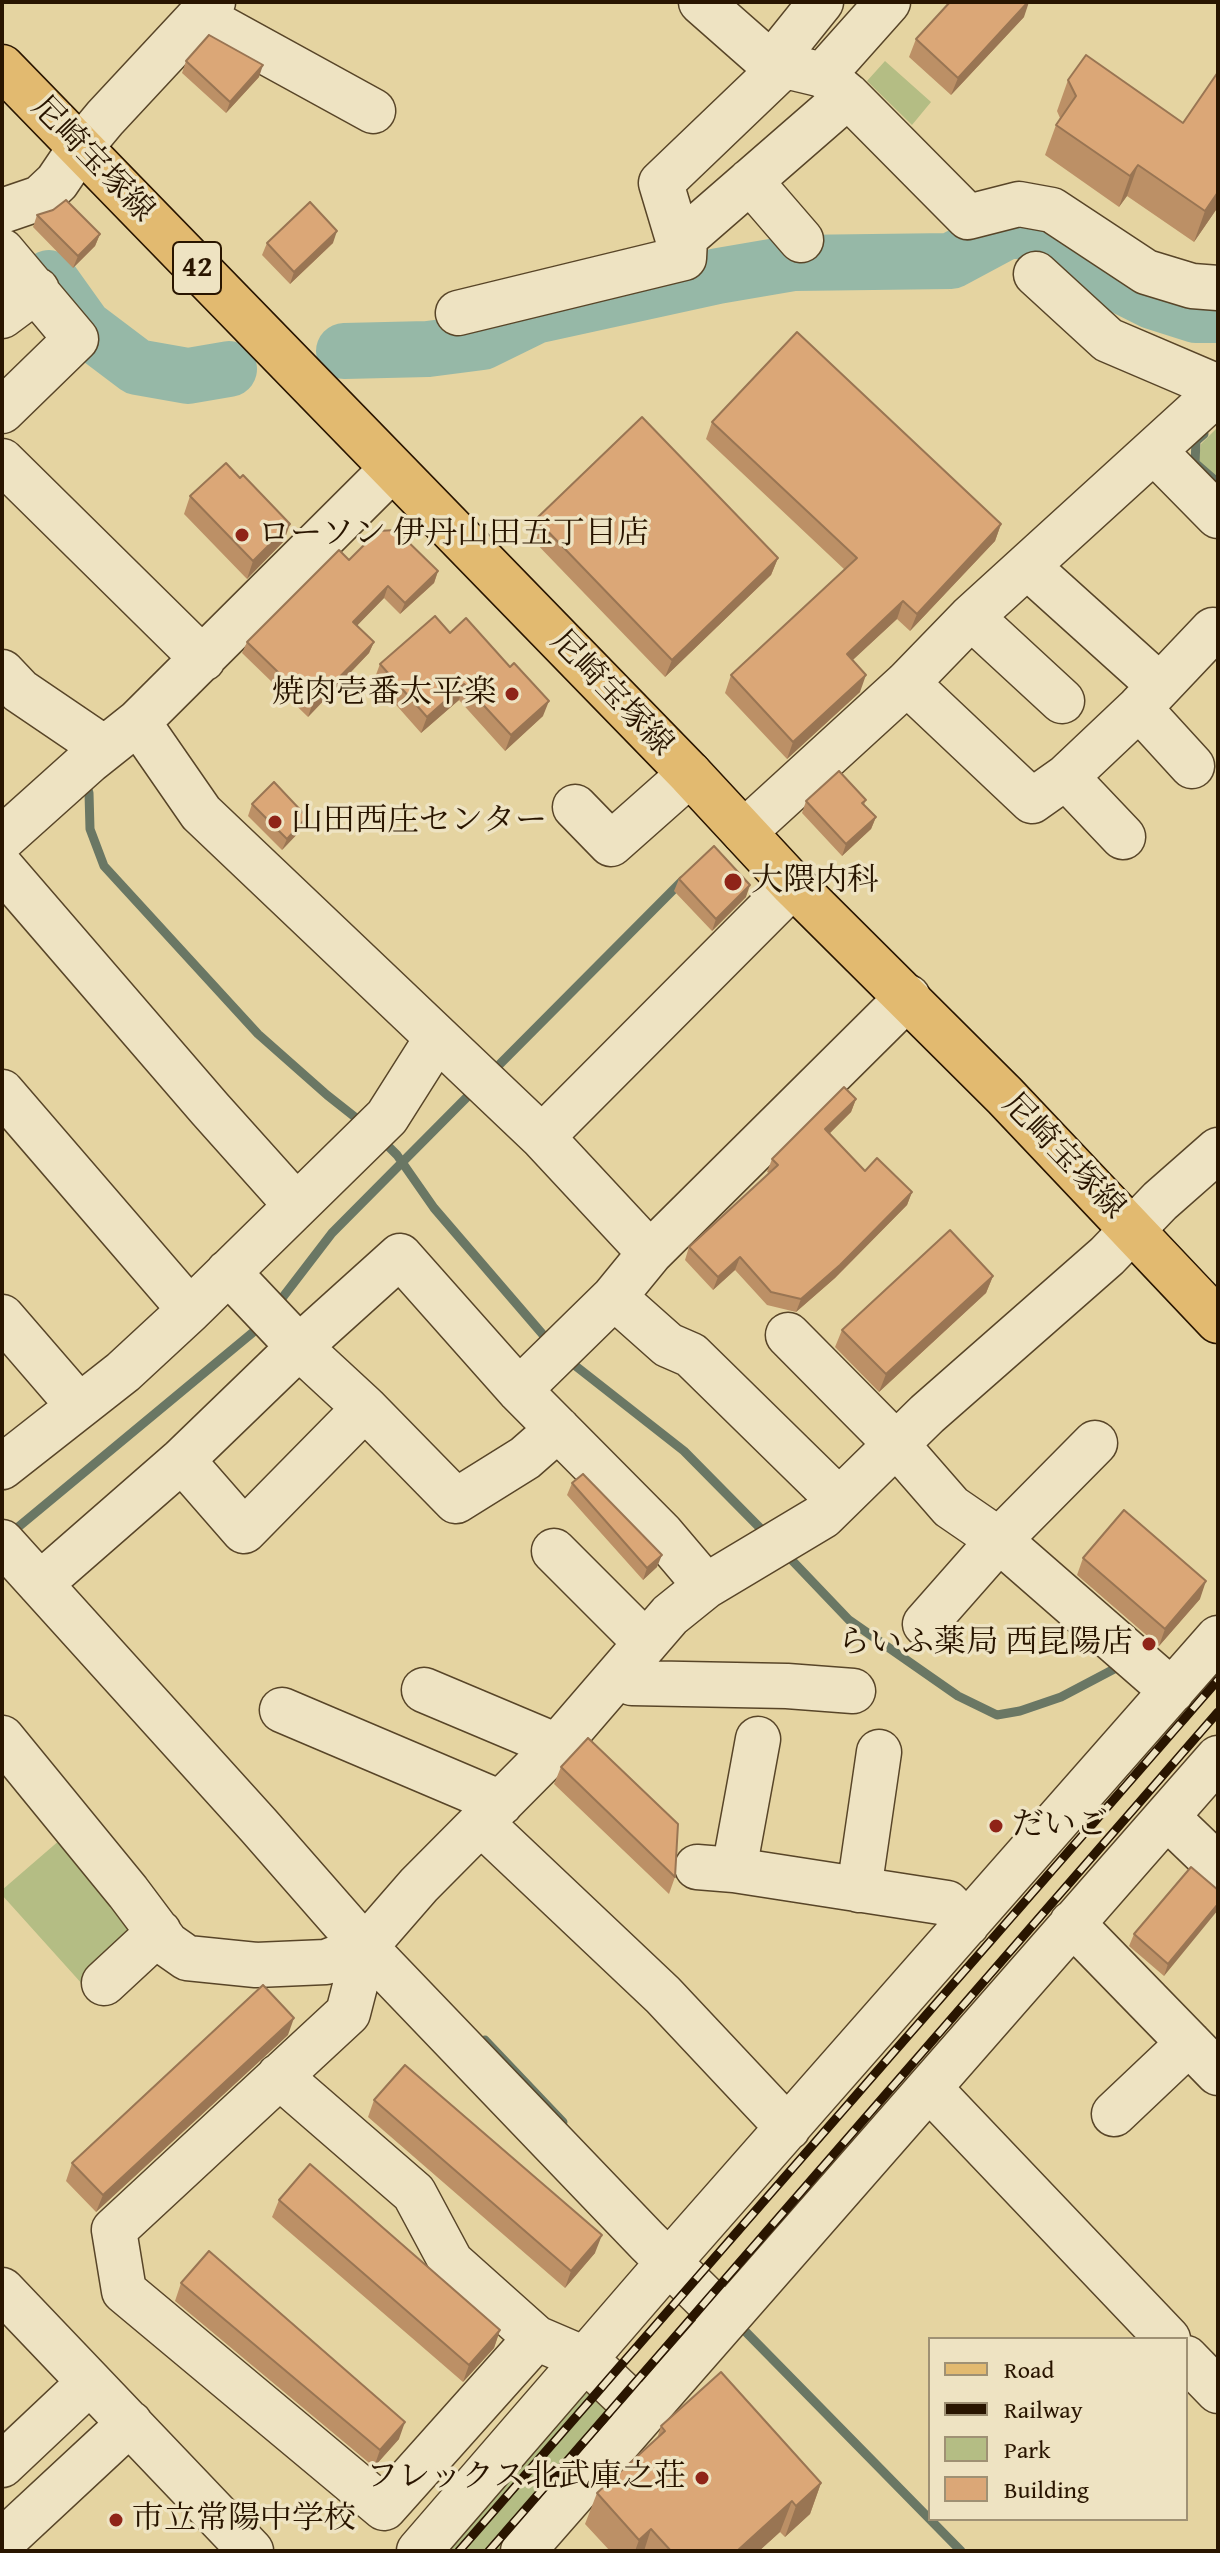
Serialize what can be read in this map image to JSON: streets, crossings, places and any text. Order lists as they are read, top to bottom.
{
  "streets": {
    "main road": ["尼崎宝塚線", "42"]
  },
  "places": [
    "ローソン 伊丹山田五丁目店",
    "焼肉壱番太平楽",
    "山田西庄センター",
    "大隈内科",
    "らいふ薬局 西昆陽店",
    "だいご",
    "フレックス北武庫之荘",
    "市立常陽中学校"
  ],
  "legend": [
    "Road",
    "Railway",
    "Park",
    "Building"
  ]
}
